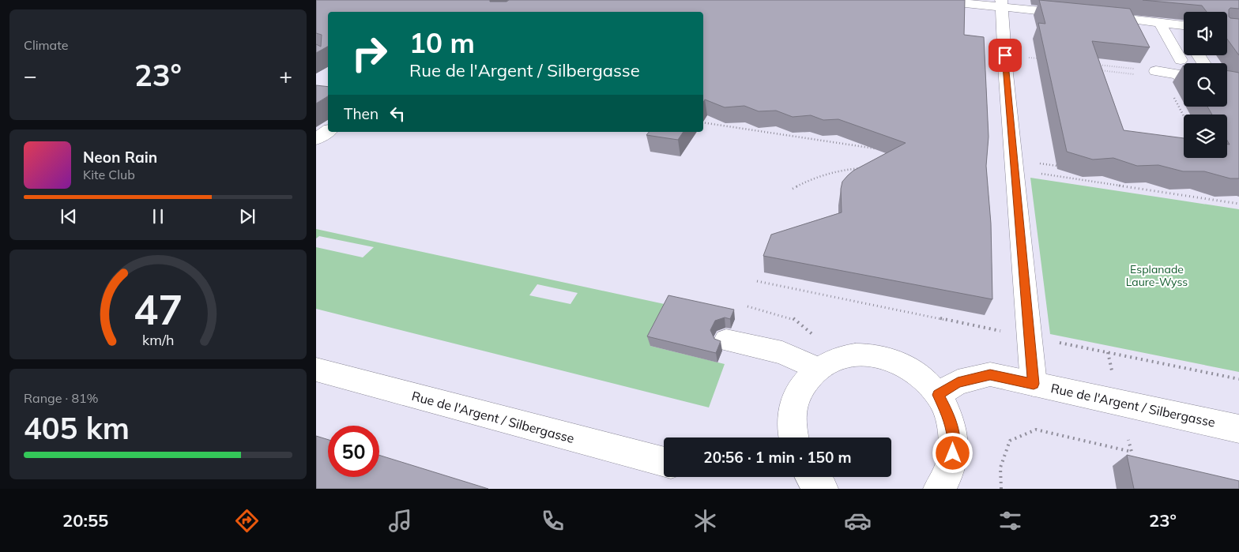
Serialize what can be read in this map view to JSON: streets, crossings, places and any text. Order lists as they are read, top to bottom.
{
  "streets": {
    "street": ["Rue de l'Argent / Silbergasse"]
  },
  "parks": ["Esplanade Laure-Wyss"],
  "page": {
    "tile": [
      "Climate",
      ["Range · 81%", "405 km"]
    ],
    "turn": ["10 m", "Rue de l'Argent / Silbergasse"],
    "heat": ["−", "23°", "+"],
    "then": "Then",
    "song": ["Neon Rain", "Kite Club"],
    "limit": "50",
    "trip": "20:56 · 1 min · 150 m",
    "tabs": ["20:55", "23°"],
    "gauge": ["47", "km/h"]
  }
}
